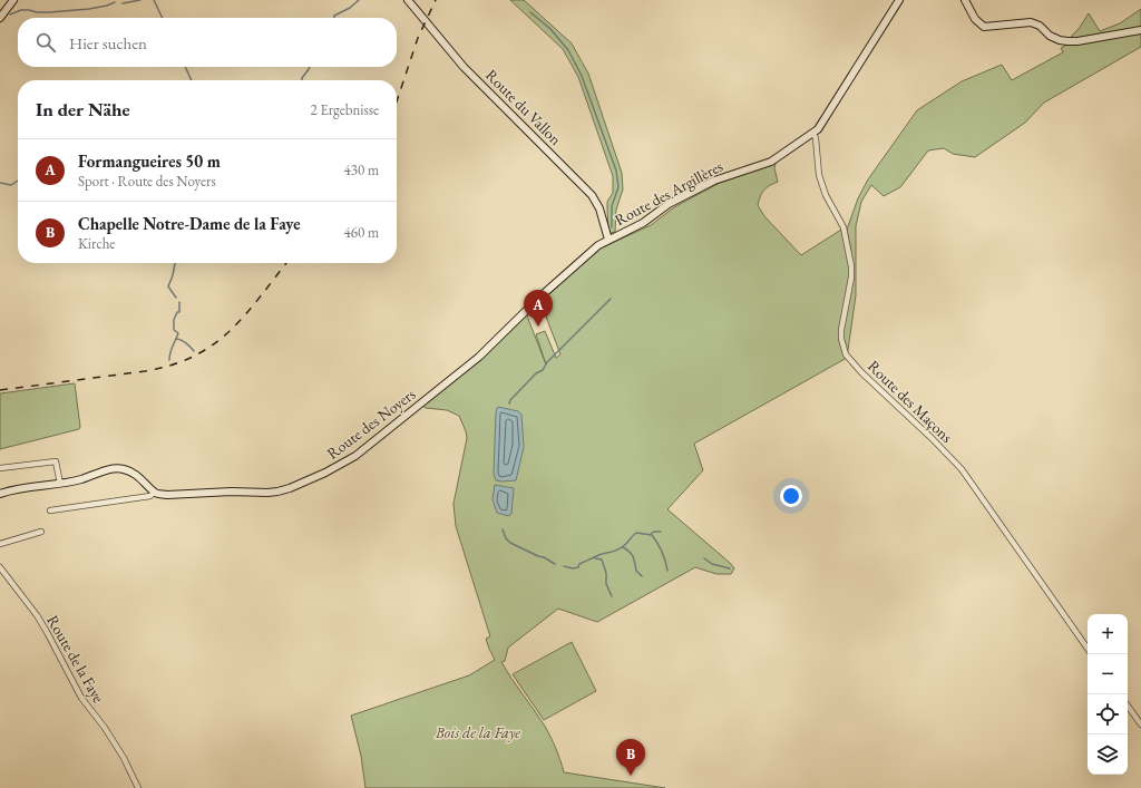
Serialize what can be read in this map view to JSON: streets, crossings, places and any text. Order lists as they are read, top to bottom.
{
  "streets": {
    "street": [
      "Route du Vallon",
      "Route des Argillères",
      "Route des Maçons",
      "Route des Noyers",
      "Route de la Faye"
    ]
  },
  "crossings": [
    ["Route du Vallon", "Route des Argillères"],
    ["Route du Vallon", "Route des Noyers"],
    ["Route des Argillères", "Route des Maçons"],
    ["Route des Argillères", "Route des Noyers"]
  ],
  "parks": ["Bois de la Faye"],
  "page": {
    "search": "Hier suchen",
    "heading": ["In der Nähe", "2 Ergebnisse"],
    "list": [
      {
        "mark": "A",
        "name": "Formangueires 50 m",
        "note": "Sport · Route des Noyers",
        "value": "430 m"
      },
      {
        "mark": "B",
        "name": "Chapelle Notre-Dame de la Faye",
        "note": "Kirche",
        "value": "460 m"
      }
    ],
    "pins": ["A", "B"],
    "map_buttons": ["+", "−"]
  }
}
